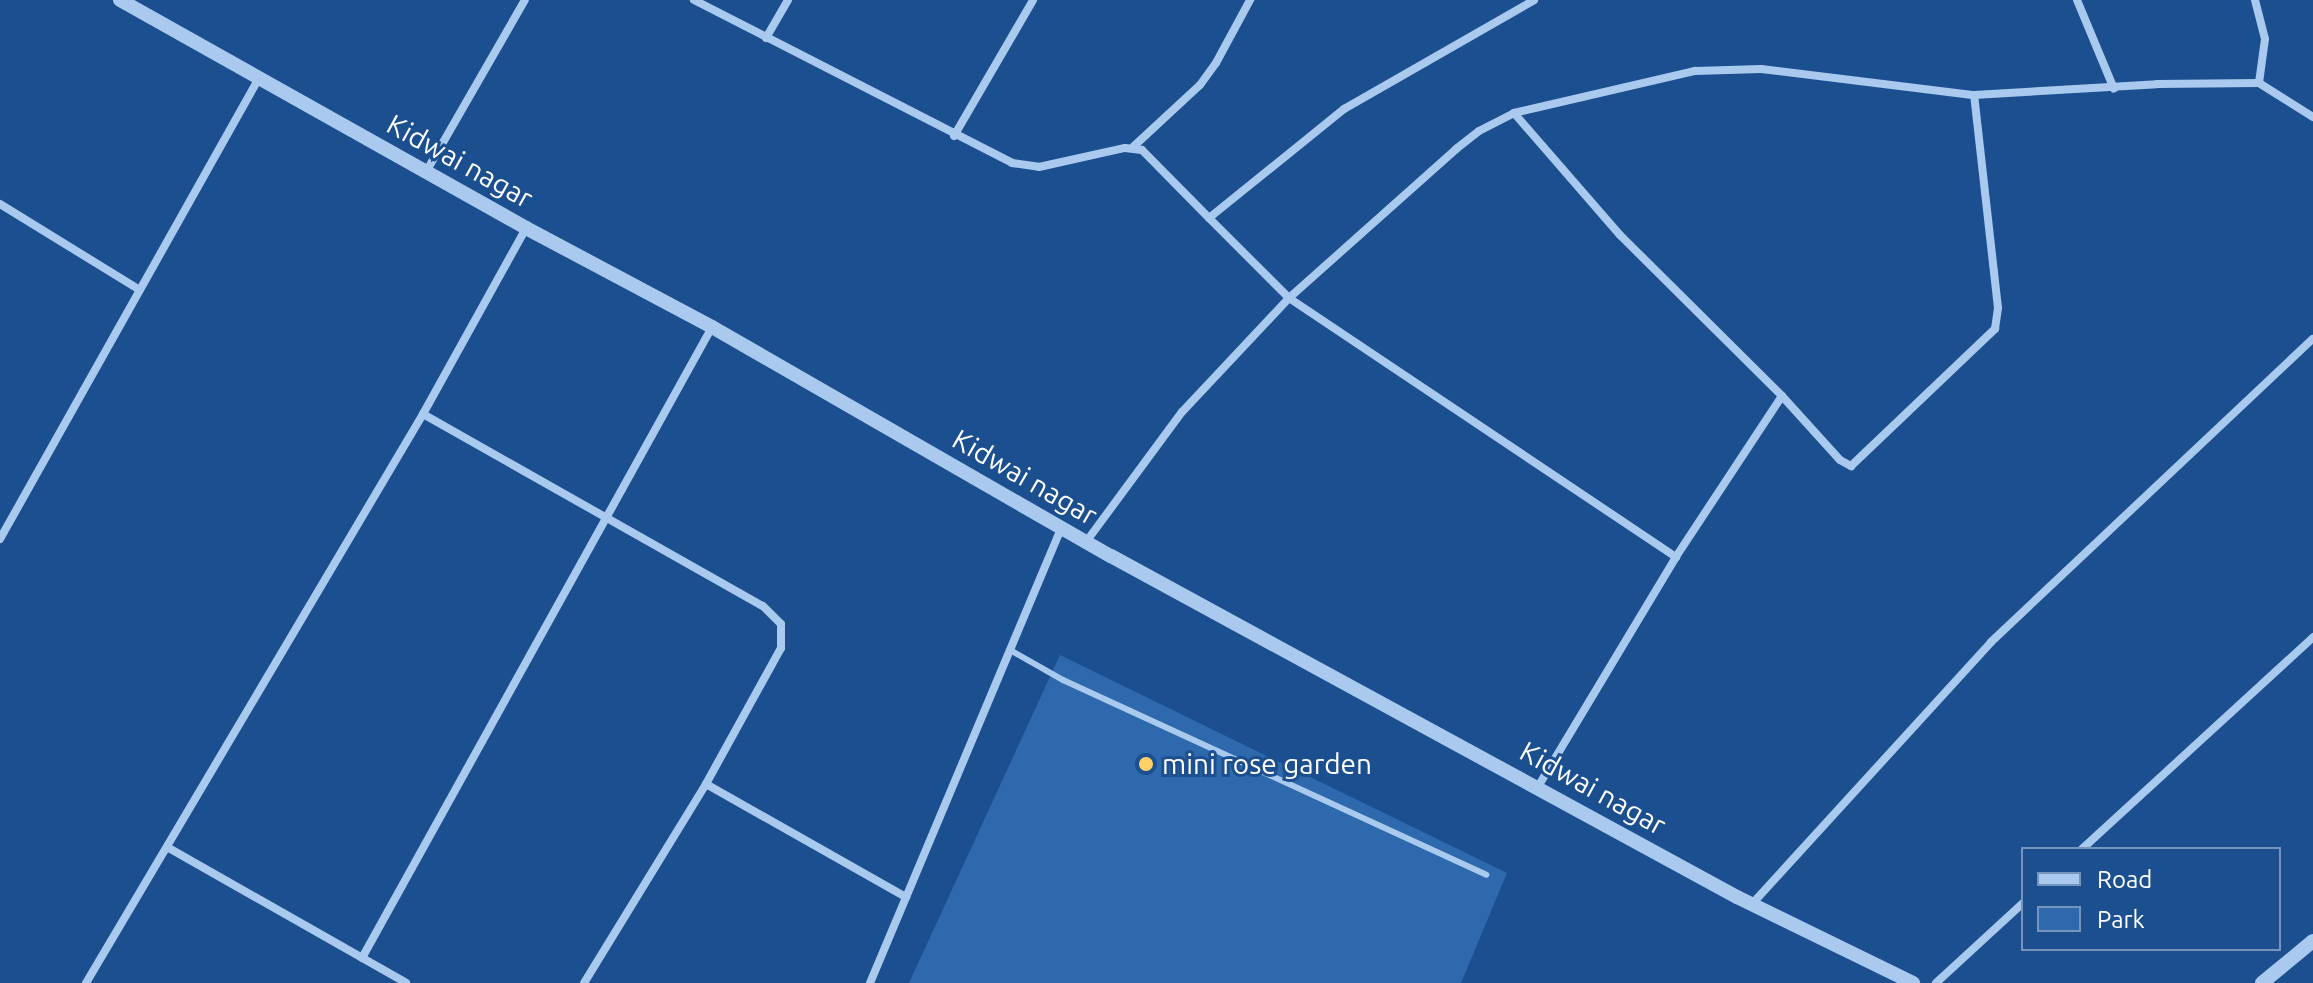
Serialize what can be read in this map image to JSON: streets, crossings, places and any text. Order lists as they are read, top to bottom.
{
  "streets": {
    "street": ["Kidwai nagar"]
  },
  "places": ["mini rose garden"],
  "legend": ["Road", "Park"]
}
